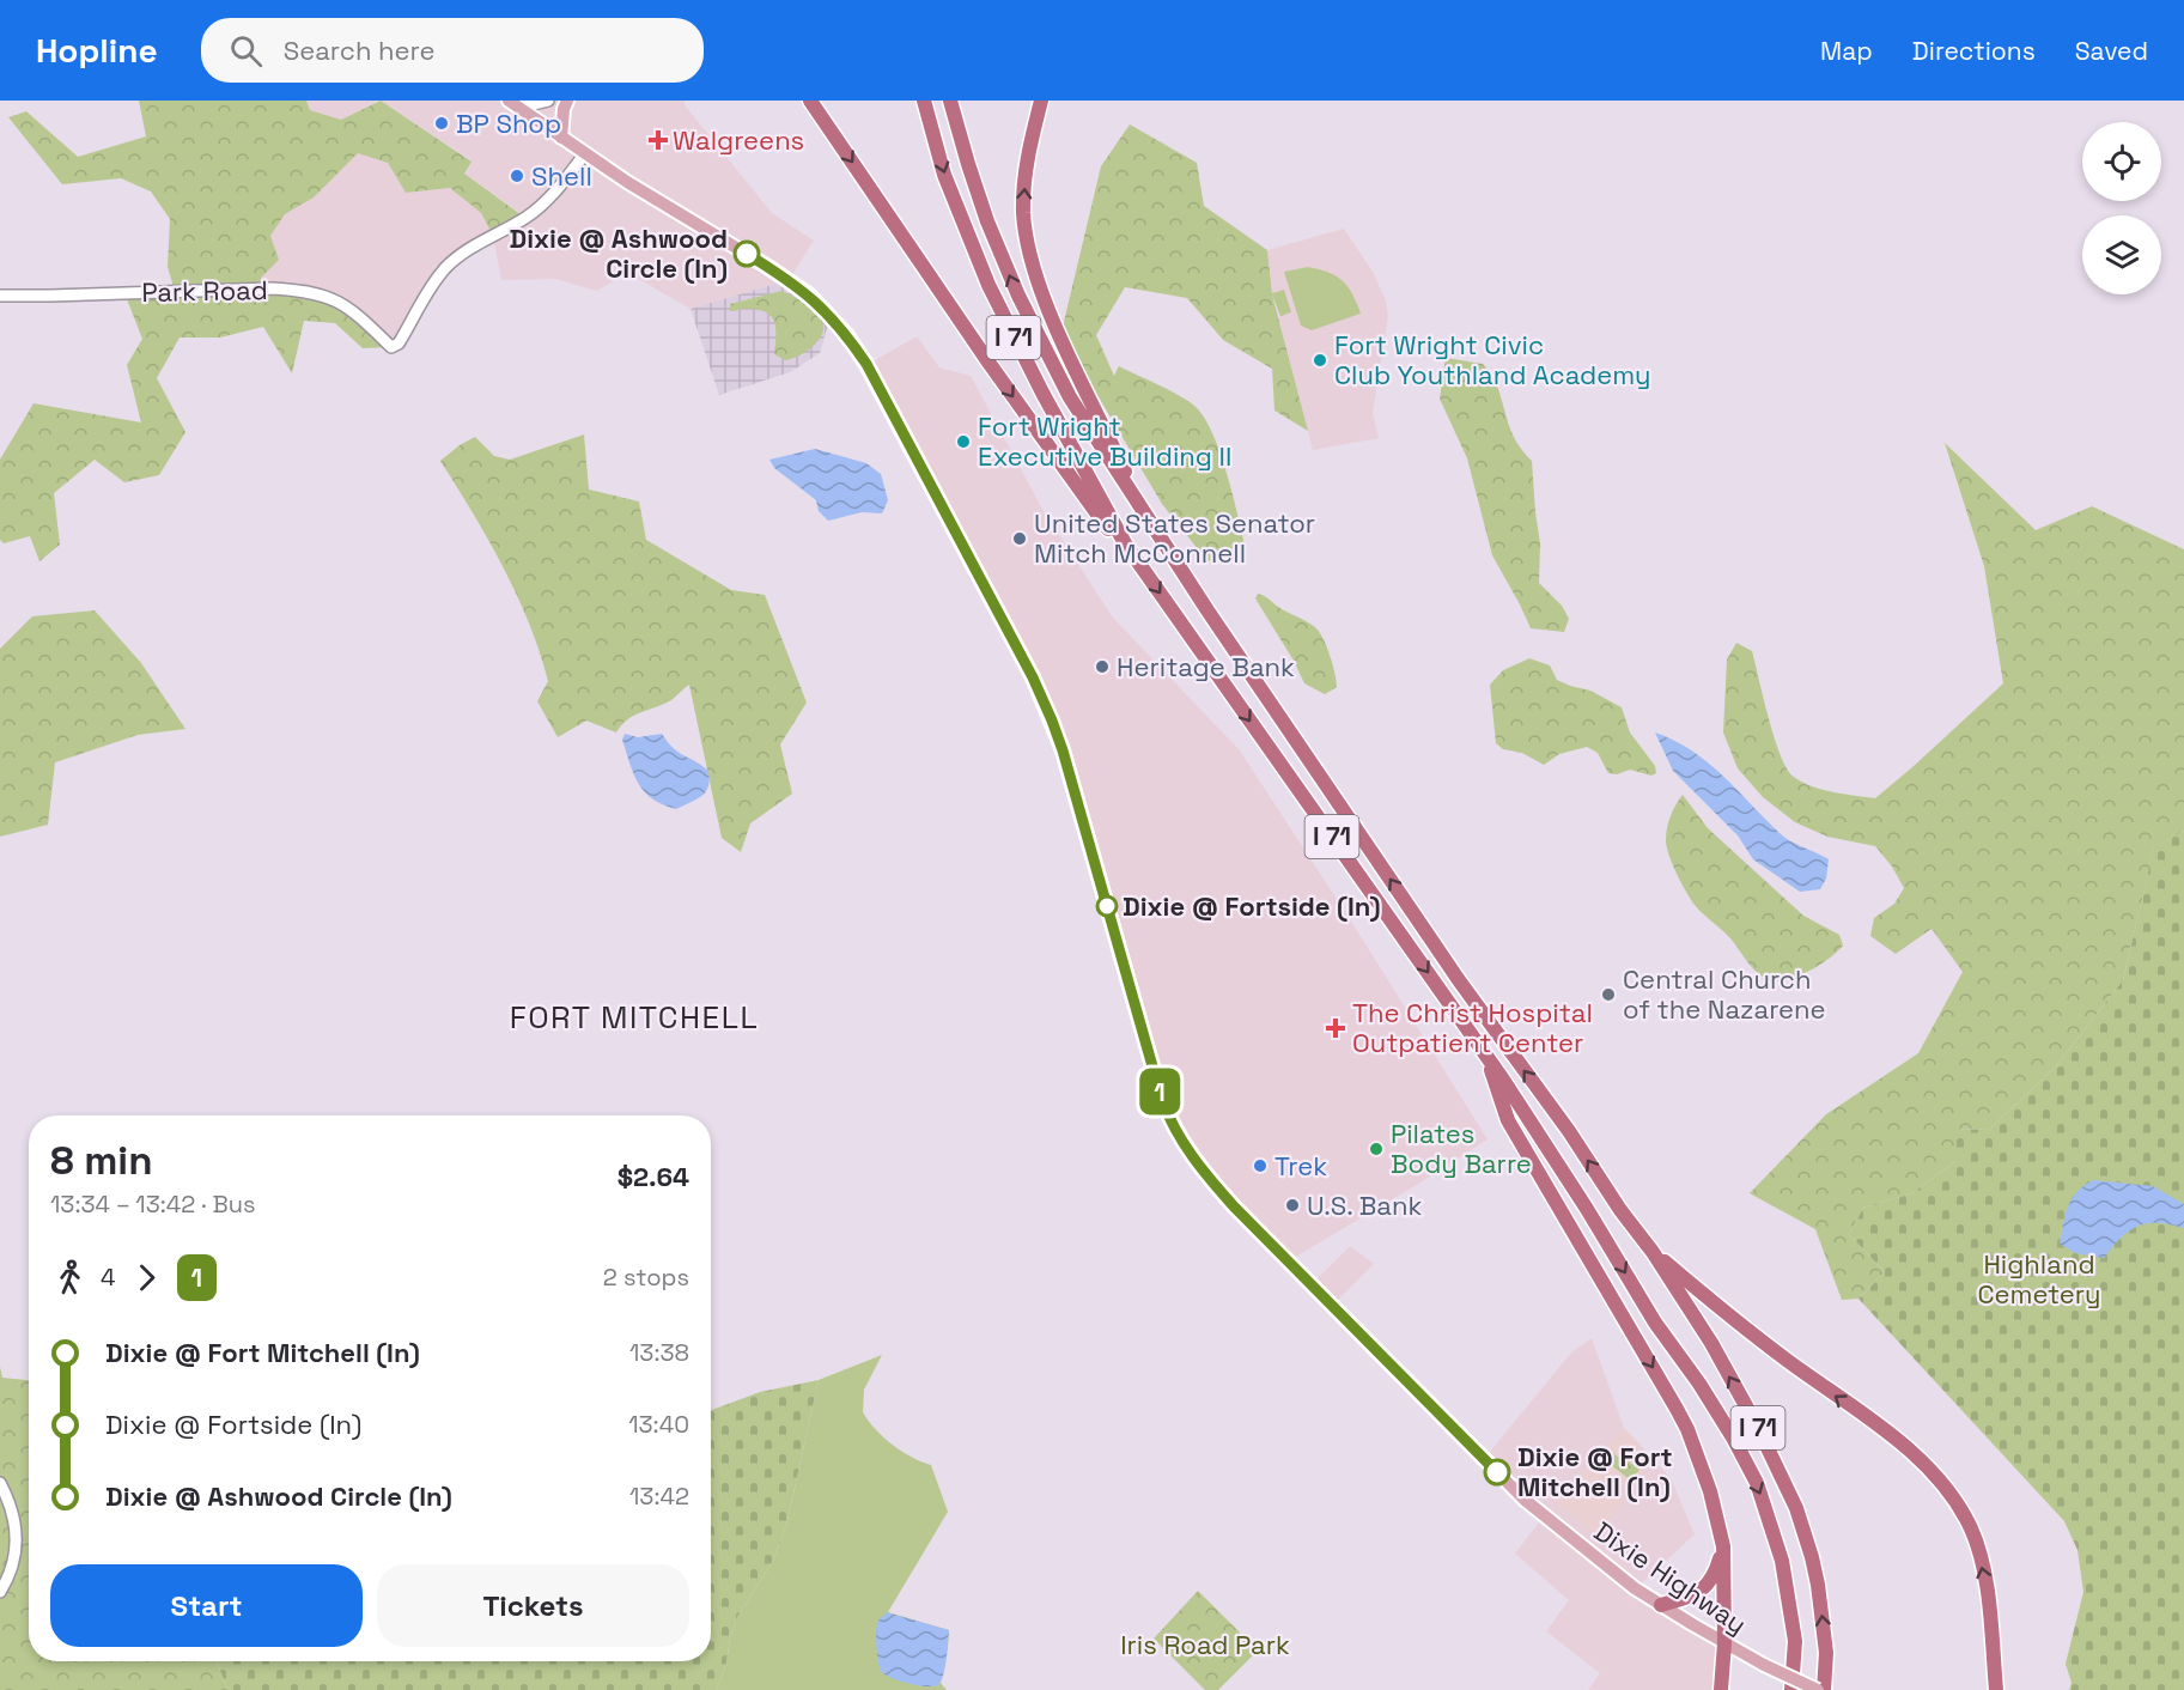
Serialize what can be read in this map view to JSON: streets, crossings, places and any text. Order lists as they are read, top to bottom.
{
  "streets": {
    "highway": ["I 71"],
    "main road": ["Dixie Highway"],
    "street": ["Park Road"]
  },
  "crossings": [
    ["Park Road", "Dixie Highway"],
    ["I 71", "Dixie Highway"]
  ],
  "districts": ["FORT MITCHELL"],
  "parks": ["Highland Cemetery", "Iris Road Park"],
  "places": {
    "other": [
      "BP Shop",
      "Shell",
      "Dixie @ Ashwood Circle (In)",
      "Fort Wright Civic Club Youthland Academy",
      "Fort Wright Executive Building II",
      "United States Senator Mitch McConnell",
      "Heritage Bank",
      "Dixie @ Fortside (In)",
      "Central Church of the Nazarene",
      "Pilates Body Barre",
      "Trek",
      "U.S. Bank",
      "Dixie @ Fort Mitchell (In)"
    ],
    "health": ["Walgreens", "The Christ Hospital Outpatient Center"]
  },
  "lines": ["bus line 1"],
  "page": {
    "header": "Hopline",
    "search": "Search here",
    "nav": ["Map", "Directions", "Saved"],
    "on_map": "1",
    "heading": ["8 min", "13:34 – 13:42 · Bus", "$2.64"],
    "legs": ["4", "1", "2 stops"],
    "list": [
      {
        "name": "Dixie @ Fort Mitchell (In)",
        "value": "13:38"
      },
      {
        "name": "Dixie @ Fortside (In)",
        "value": "13:40"
      },
      {
        "name": "Dixie @ Ashwood Circle (In)",
        "value": "13:42"
      }
    ],
    "buttons": ["Start", "Tickets"]
  }
}
